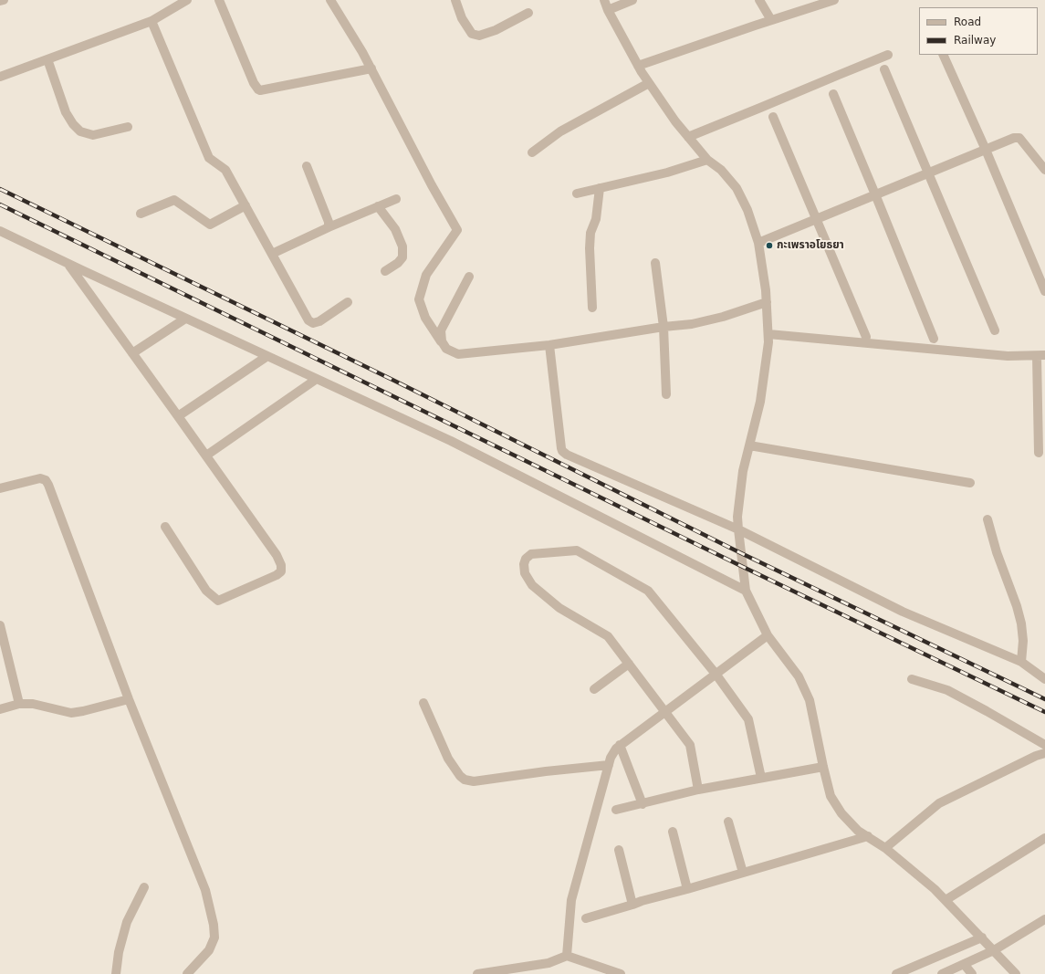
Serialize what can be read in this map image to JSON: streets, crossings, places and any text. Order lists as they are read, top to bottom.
{
  "places": ["กะเพราอโยธยา"],
  "legend": ["Road", "Railway"]
}
